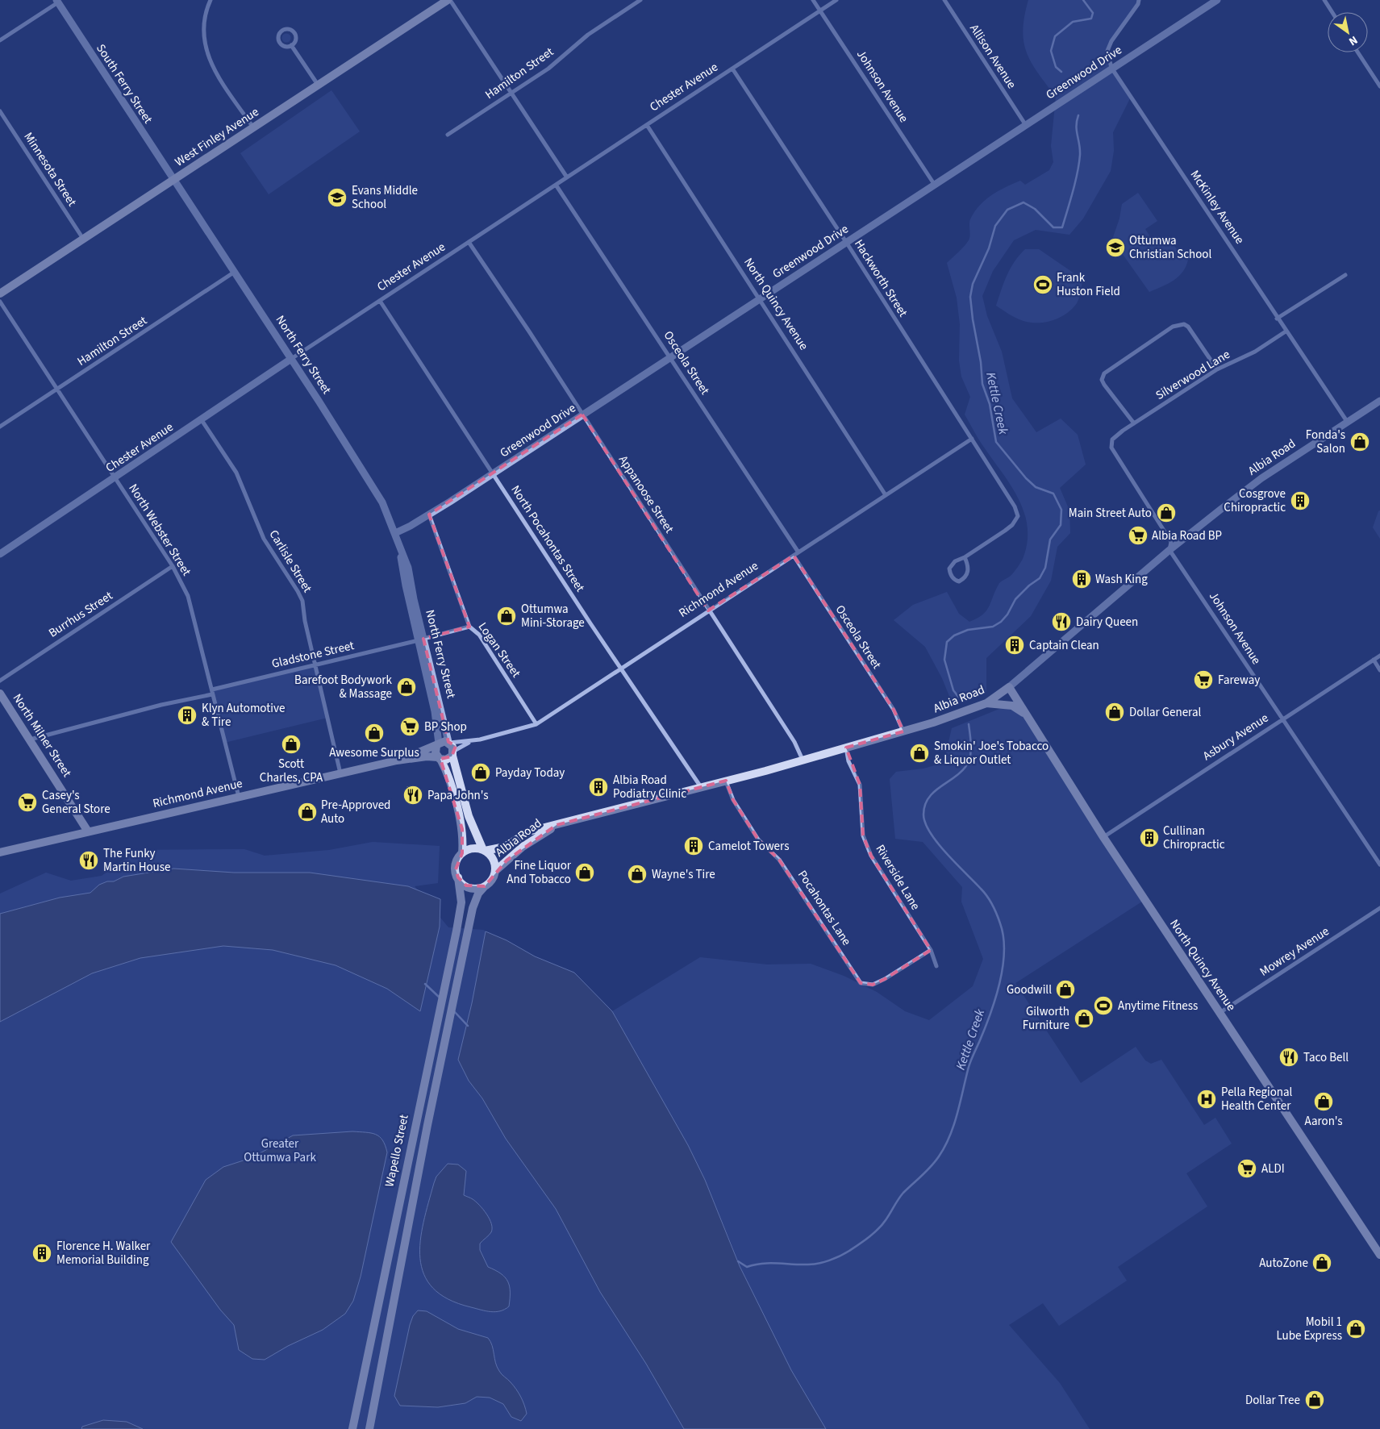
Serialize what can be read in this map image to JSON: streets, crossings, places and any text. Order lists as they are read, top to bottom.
{
  "streets": {
    "main road": [
      "West Finley Avenue",
      "North Quincy Avenue",
      "Albia Road",
      "Richmond Avenue",
      "North Milner Street",
      "Wapello Street"
    ],
    "street": [
      "Allison Avenue",
      "Greenwood Drive",
      "Hamilton Street",
      "South Ferry Street",
      "Johnson Avenue",
      "Chester Avenue",
      "Minnesota Street",
      "McKinley Avenue",
      "Hackworth Street",
      "North Ferry Street",
      "Osceola Street",
      "Silverwood Lane",
      "Appanoose Street",
      "North Webster Street",
      "North Pocahontas Street",
      "Carlisle Street",
      "Burrhus Street",
      "Logan Street",
      "Gladstone Street",
      "Asbury Avenue",
      "Riverside Lane",
      "Pocahontas Lane",
      "Mowrey Avenue"
    ]
  },
  "crossings": [
    ["Allison Avenue", "Greenwood Drive"],
    ["Greenwood Drive", "Johnson Avenue"],
    ["Greenwood Drive", "McKinley Avenue"],
    ["Greenwood Drive", "Hackworth Street"],
    ["Greenwood Drive", "North Quincy Avenue"],
    ["Greenwood Drive", "North Ferry Street"],
    ["Greenwood Drive", "Osceola Street"],
    ["Greenwood Drive", "Appanoose Street"],
    ["Greenwood Drive", "North Pocahontas Street"],
    ["Greenwood Drive", "Logan Street"],
    ["Hamilton Street", "North Ferry Street"],
    ["Hamilton Street", "North Webster Street"],
    ["South Ferry Street", "West Finley Avenue"],
    ["South Ferry Street", "North Ferry Street"],
    ["Johnson Avenue", "Chester Avenue"],
    ["Johnson Avenue", "Silverwood Lane"],
    ["Johnson Avenue", "Albia Road"],
    ["Johnson Avenue", "Asbury Avenue"],
    ["Chester Avenue", "Hackworth Street"],
    ["Chester Avenue", "North Quincy Avenue"],
    ["Chester Avenue", "North Ferry Street"],
    ["Chester Avenue", "Osceola Street"],
    ["Chester Avenue", "Appanoose Street"],
    ["Chester Avenue", "North Webster Street"],
    ["Chester Avenue", "North Pocahontas Street"],
    ["Chester Avenue", "Carlisle Street"],
    ["West Finley Avenue", "Minnesota Street"],
    ["West Finley Avenue", "North Ferry Street"],
    ["McKinley Avenue", "Silverwood Lane"],
    ["McKinley Avenue", "Albia Road"],
    ["Hackworth Street", "Richmond Avenue"],
    ["North Quincy Avenue", "Albia Road"],
    ["North Quincy Avenue", "Richmond Avenue"],
    ["North Quincy Avenue", "Asbury Avenue"],
    ["North Quincy Avenue", "Mowrey Avenue"],
    ["North Ferry Street", "Richmond Avenue"],
    ["North Ferry Street", "Gladstone Street"],
    ["Osceola Street", "Albia Road"],
    ["Osceola Street", "Richmond Avenue"],
    ["Albia Road", "Appanoose Street"],
    ["Albia Road", "North Pocahontas Street"],
    ["Albia Road", "Riverside Lane"],
    ["Albia Road", "Pocahontas Lane"],
    ["Albia Road", "Wapello Street"],
    ["Appanoose Street", "Richmond Avenue"],
    ["North Webster Street", "Richmond Avenue"],
    ["North Webster Street", "Burrhus Street"],
    ["North Webster Street", "Gladstone Street"],
    ["North Pocahontas Street", "Richmond Avenue"],
    ["Carlisle Street", "Richmond Avenue"],
    ["Carlisle Street", "Gladstone Street"],
    ["Richmond Avenue", "Logan Street"],
    ["Richmond Avenue", "North Milner Street"],
    ["Logan Street", "Gladstone Street"],
    ["Gladstone Street", "North Milner Street"],
    ["Riverside Lane", "Pocahontas Lane"]
  ],
  "water": ["Kettle Creek"],
  "parks": ["Greater Ottumwa Park"],
  "places": {
    "school or university": ["Evans Middle School", "Ottumwa Christian School"],
    "sports": ["Frank Huston Field", "Anytime Fitness"],
    "shop": [
      "Fonda's Salon",
      "Main Street Auto",
      "Ottumwa Mini-Storage",
      "Barefoot Bodywork & Massage",
      "Dollar General",
      "Awesome Surplus",
      "Scott Charles, CPA",
      "Smokin' Joe's Tobacco & Liquor Outlet",
      "Payday Today",
      "Pre-Approved Auto",
      "Fine Liquor And Tobacco",
      "Wayne's Tire",
      "Goodwill",
      "Gilworth Furniture",
      "Aaron's",
      "AutoZone",
      "Mobil 1 Lube Express",
      "Dollar Tree"
    ],
    "building": [
      "Cosgrove Chiropractic",
      "Wash King",
      "Captain Clean",
      "Klyn Automotive & Tire",
      "Albia Road Podiatry Clinic",
      "Cullinan Chiropractic",
      "Camelot Towers",
      "Florence H. Walker Memorial Building"
    ],
    "supermarket": [
      "Albia Road BP",
      "Fareway",
      "BP Shop",
      "Casey's General Store",
      "ALDI"
    ],
    "restaurant": [
      "Dairy Queen",
      "Papa John's",
      "The Funky Martin House",
      "Taco Bell"
    ],
    "hospital": ["Pella Regional Health Center"]
  },
  "north": "bottom right"
}
